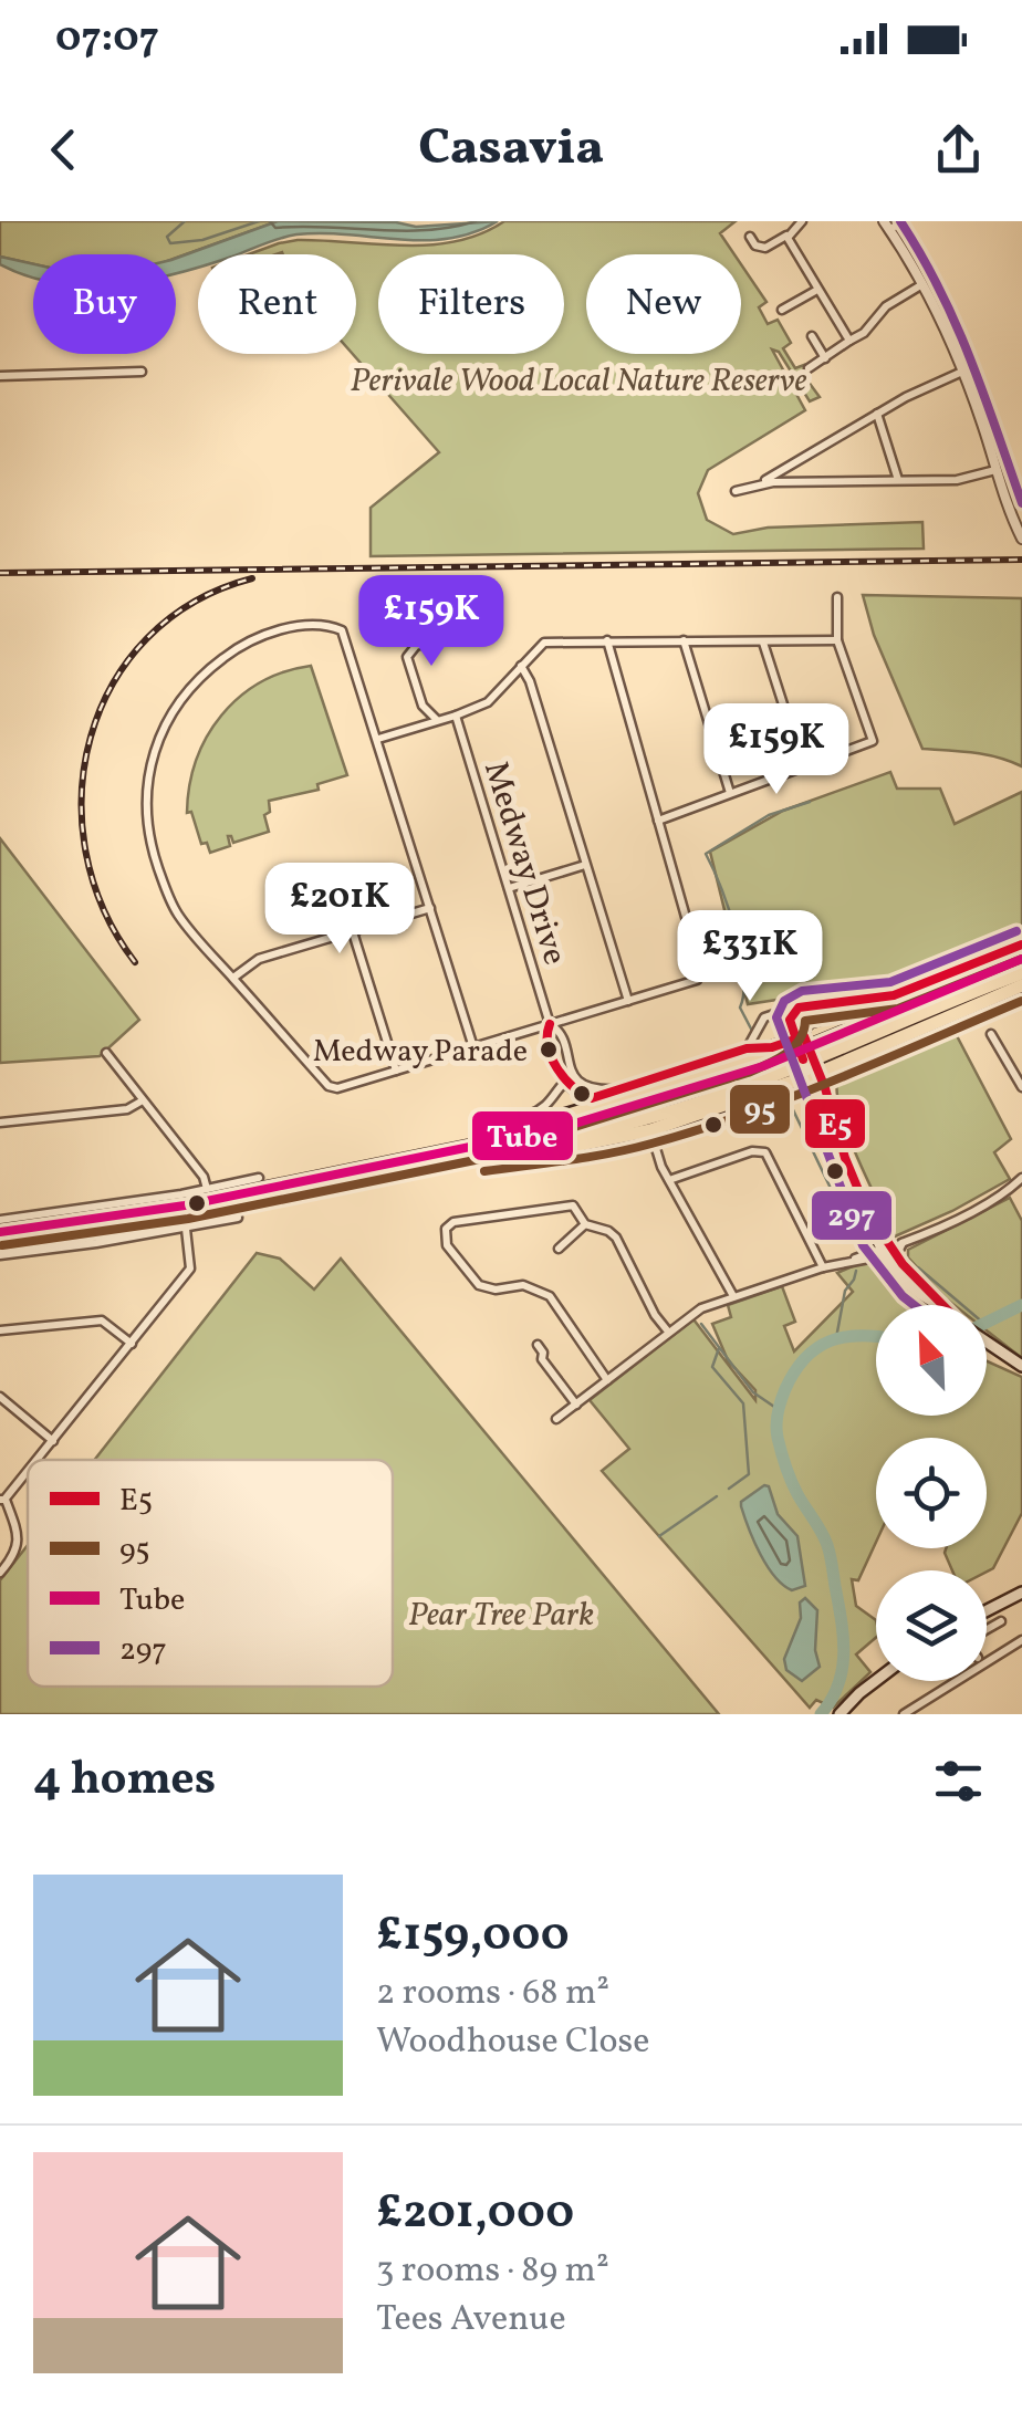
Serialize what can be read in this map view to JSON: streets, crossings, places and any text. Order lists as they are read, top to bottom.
{
  "streets": {
    "street": ["Medway Drive"]
  },
  "parks": ["Perivale Wood Local Nature Reserve", "Pear Tree Park"],
  "places": ["Medway Parade"],
  "lines": [
    "transit line 297",
    "transit line E5",
    "transit line 95",
    "transit line Tube"
  ],
  "legend": [
    "E5",
    "95",
    "Tube",
    "297"
  ],
  "north": "top left",
  "page": {
    "status": "07:07",
    "header": "Casavia",
    "chip": [
      "Buy",
      "Rent",
      "Filters",
      "New"
    ],
    "price": [
      "£159K",
      "£159K",
      "£201K",
      "£331K"
    ],
    "heading": "4 homes",
    "list": [
      {
        "name": "£159,000",
        "note": "2 rooms · 68 m² · Woodhouse Close"
      },
      {
        "name": "£201,000",
        "note": "3 rooms · 89 m² · Tees Avenue"
      }
    ]
  }
}
